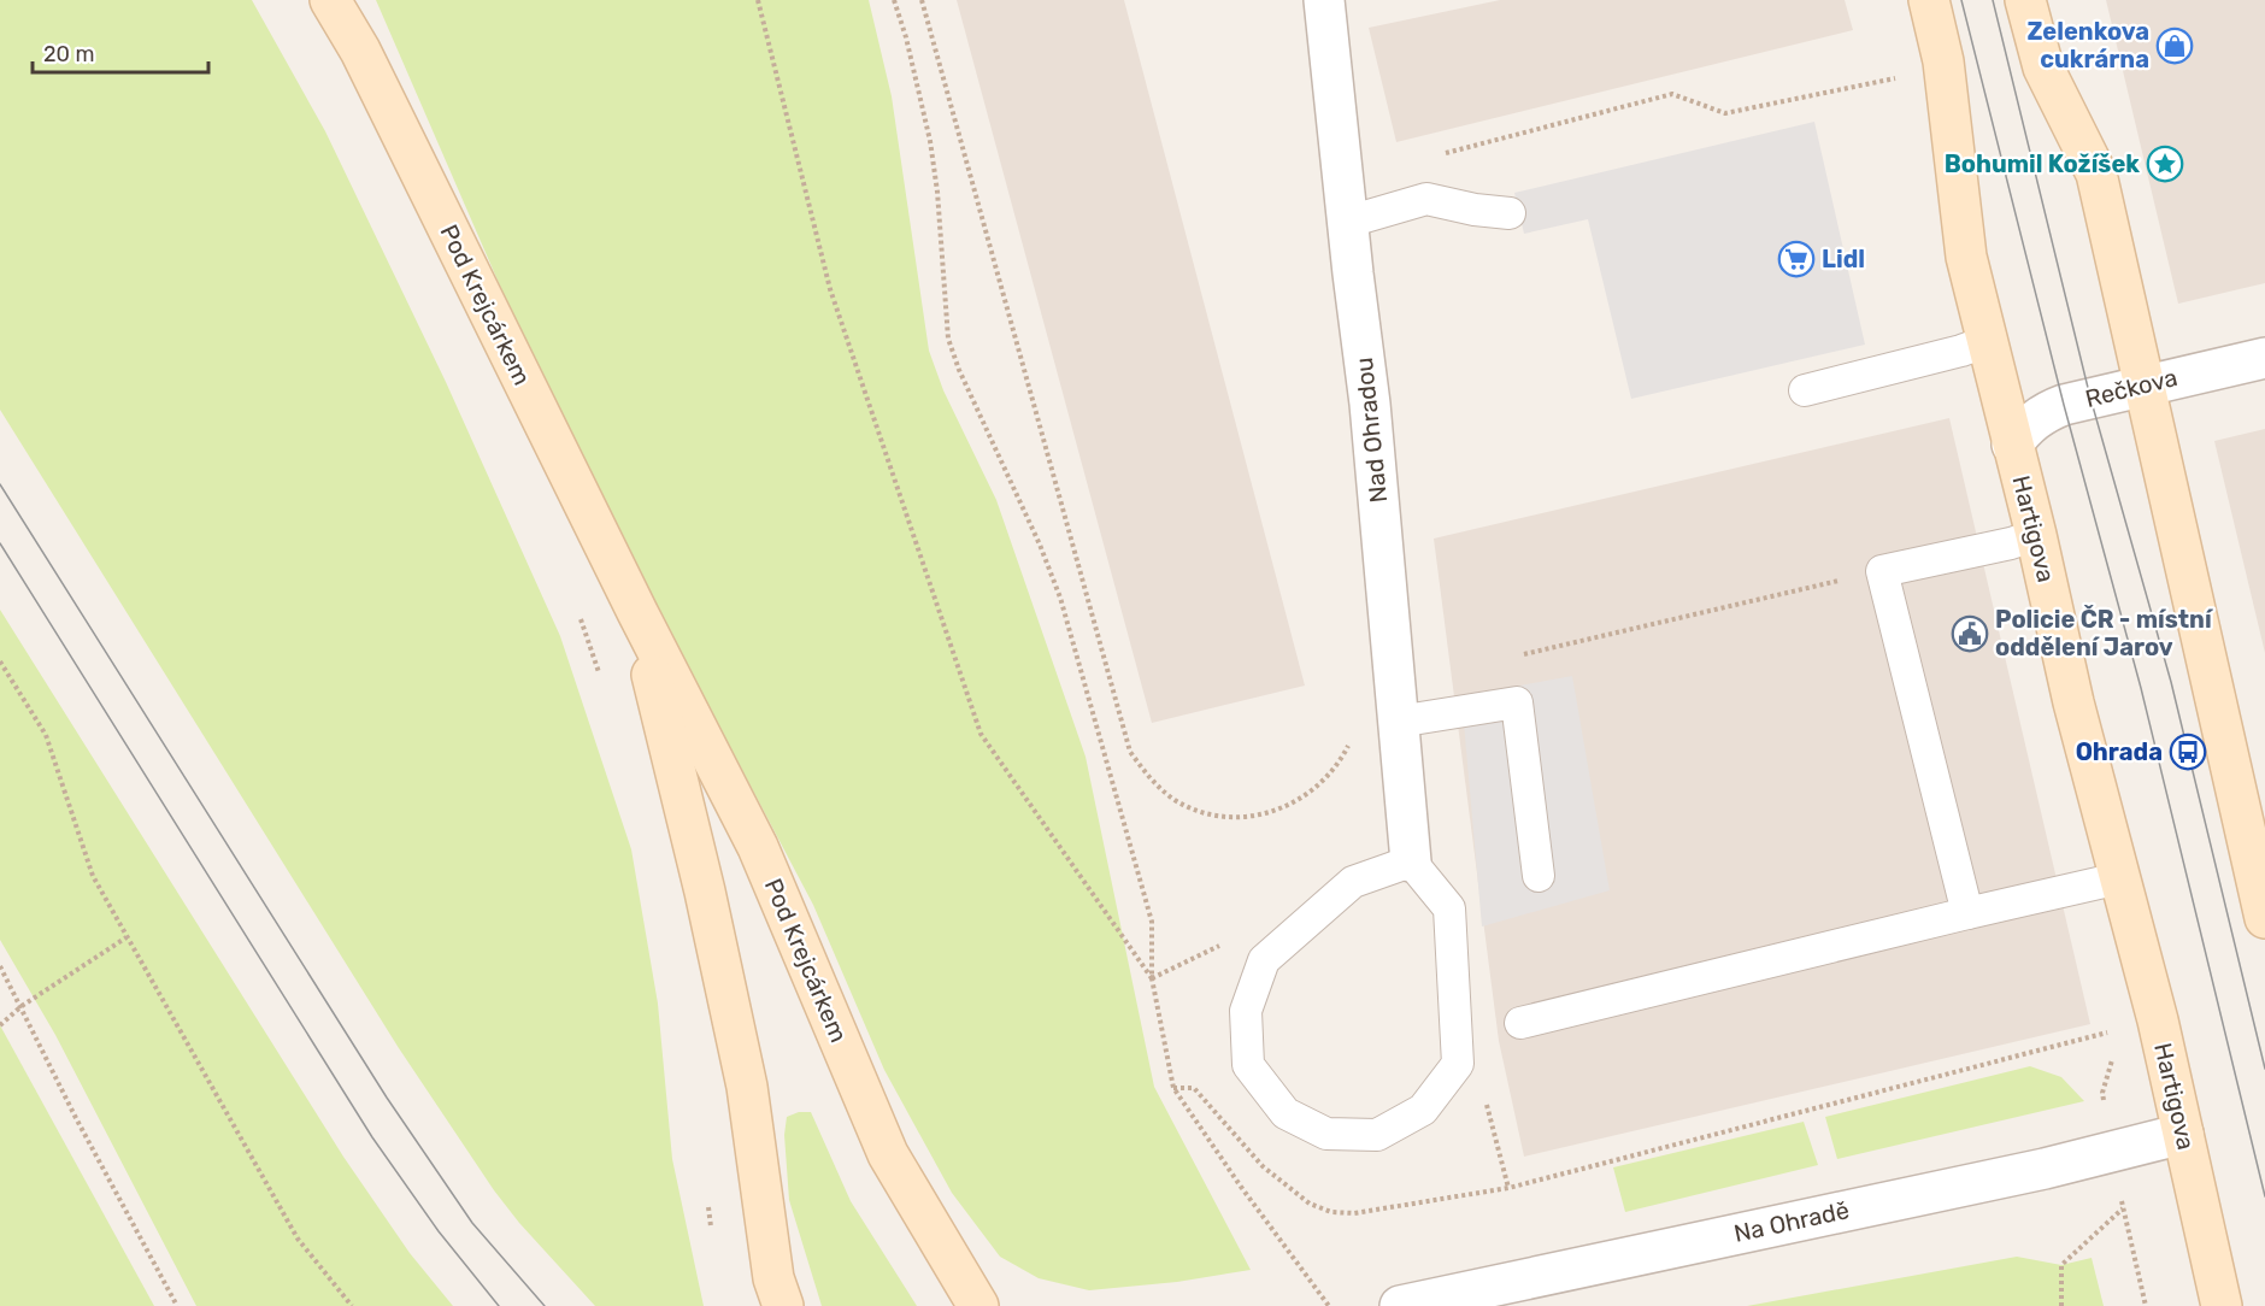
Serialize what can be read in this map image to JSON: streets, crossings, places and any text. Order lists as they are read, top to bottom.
{
  "streets": {
    "main road": ["Pod Krejcárkem", "Hartigova"],
    "street": ["Rečkova", "Nad Ohradou", "Na Ohradě"]
  },
  "crossings": [
    ["Rečkova", "Hartigova"],
    ["Hartigova", "Na Ohradě"]
  ],
  "places": {
    "shop": ["Zelenkova cukrárna"],
    "place": ["Bohumil Kožíšek"],
    "supermarket": ["Lidl"],
    "public building": ["Policie ČR - místní oddělení Jarov"],
    "bus stop": ["Ohrada"]
  },
  "scale_bar": "20 m"
}
